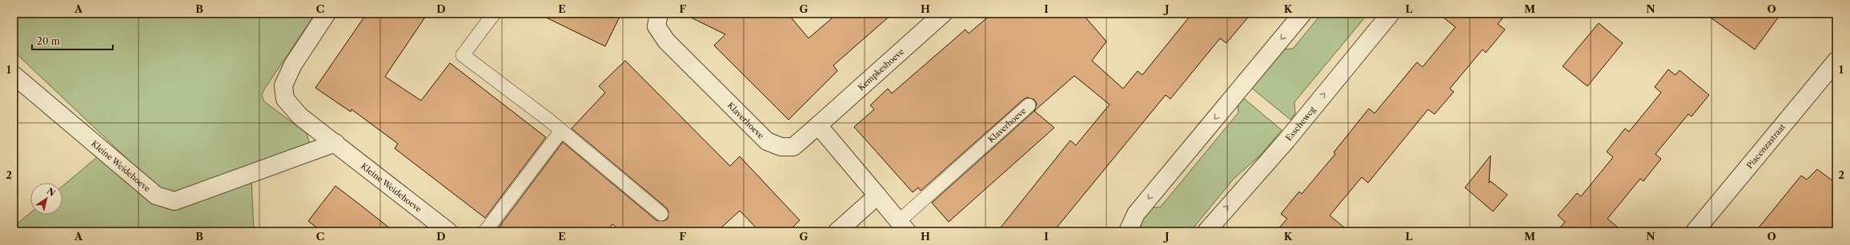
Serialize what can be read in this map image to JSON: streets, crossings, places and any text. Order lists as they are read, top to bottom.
{
  "streets": {
    "street": [
      "Kempkeshoeve",
      "Klaverhoeve",
      "Esscheweg",
      "Piacenzastraat",
      "Kleine Weidehoeve"
    ]
  },
  "crossings": [
    ["Kempkeshoeve", "Klaverhoeve"]
  ],
  "scale_bar": "20 m",
  "north": "top right",
  "grid": {
    "columns": [
      "A",
      "B",
      "C",
      "D",
      "E",
      "F",
      "G",
      "H",
      "I",
      "J",
      "K",
      "L",
      "M",
      "N",
      "O"
    ],
    "rows": ["1", "2"]
  }
}
